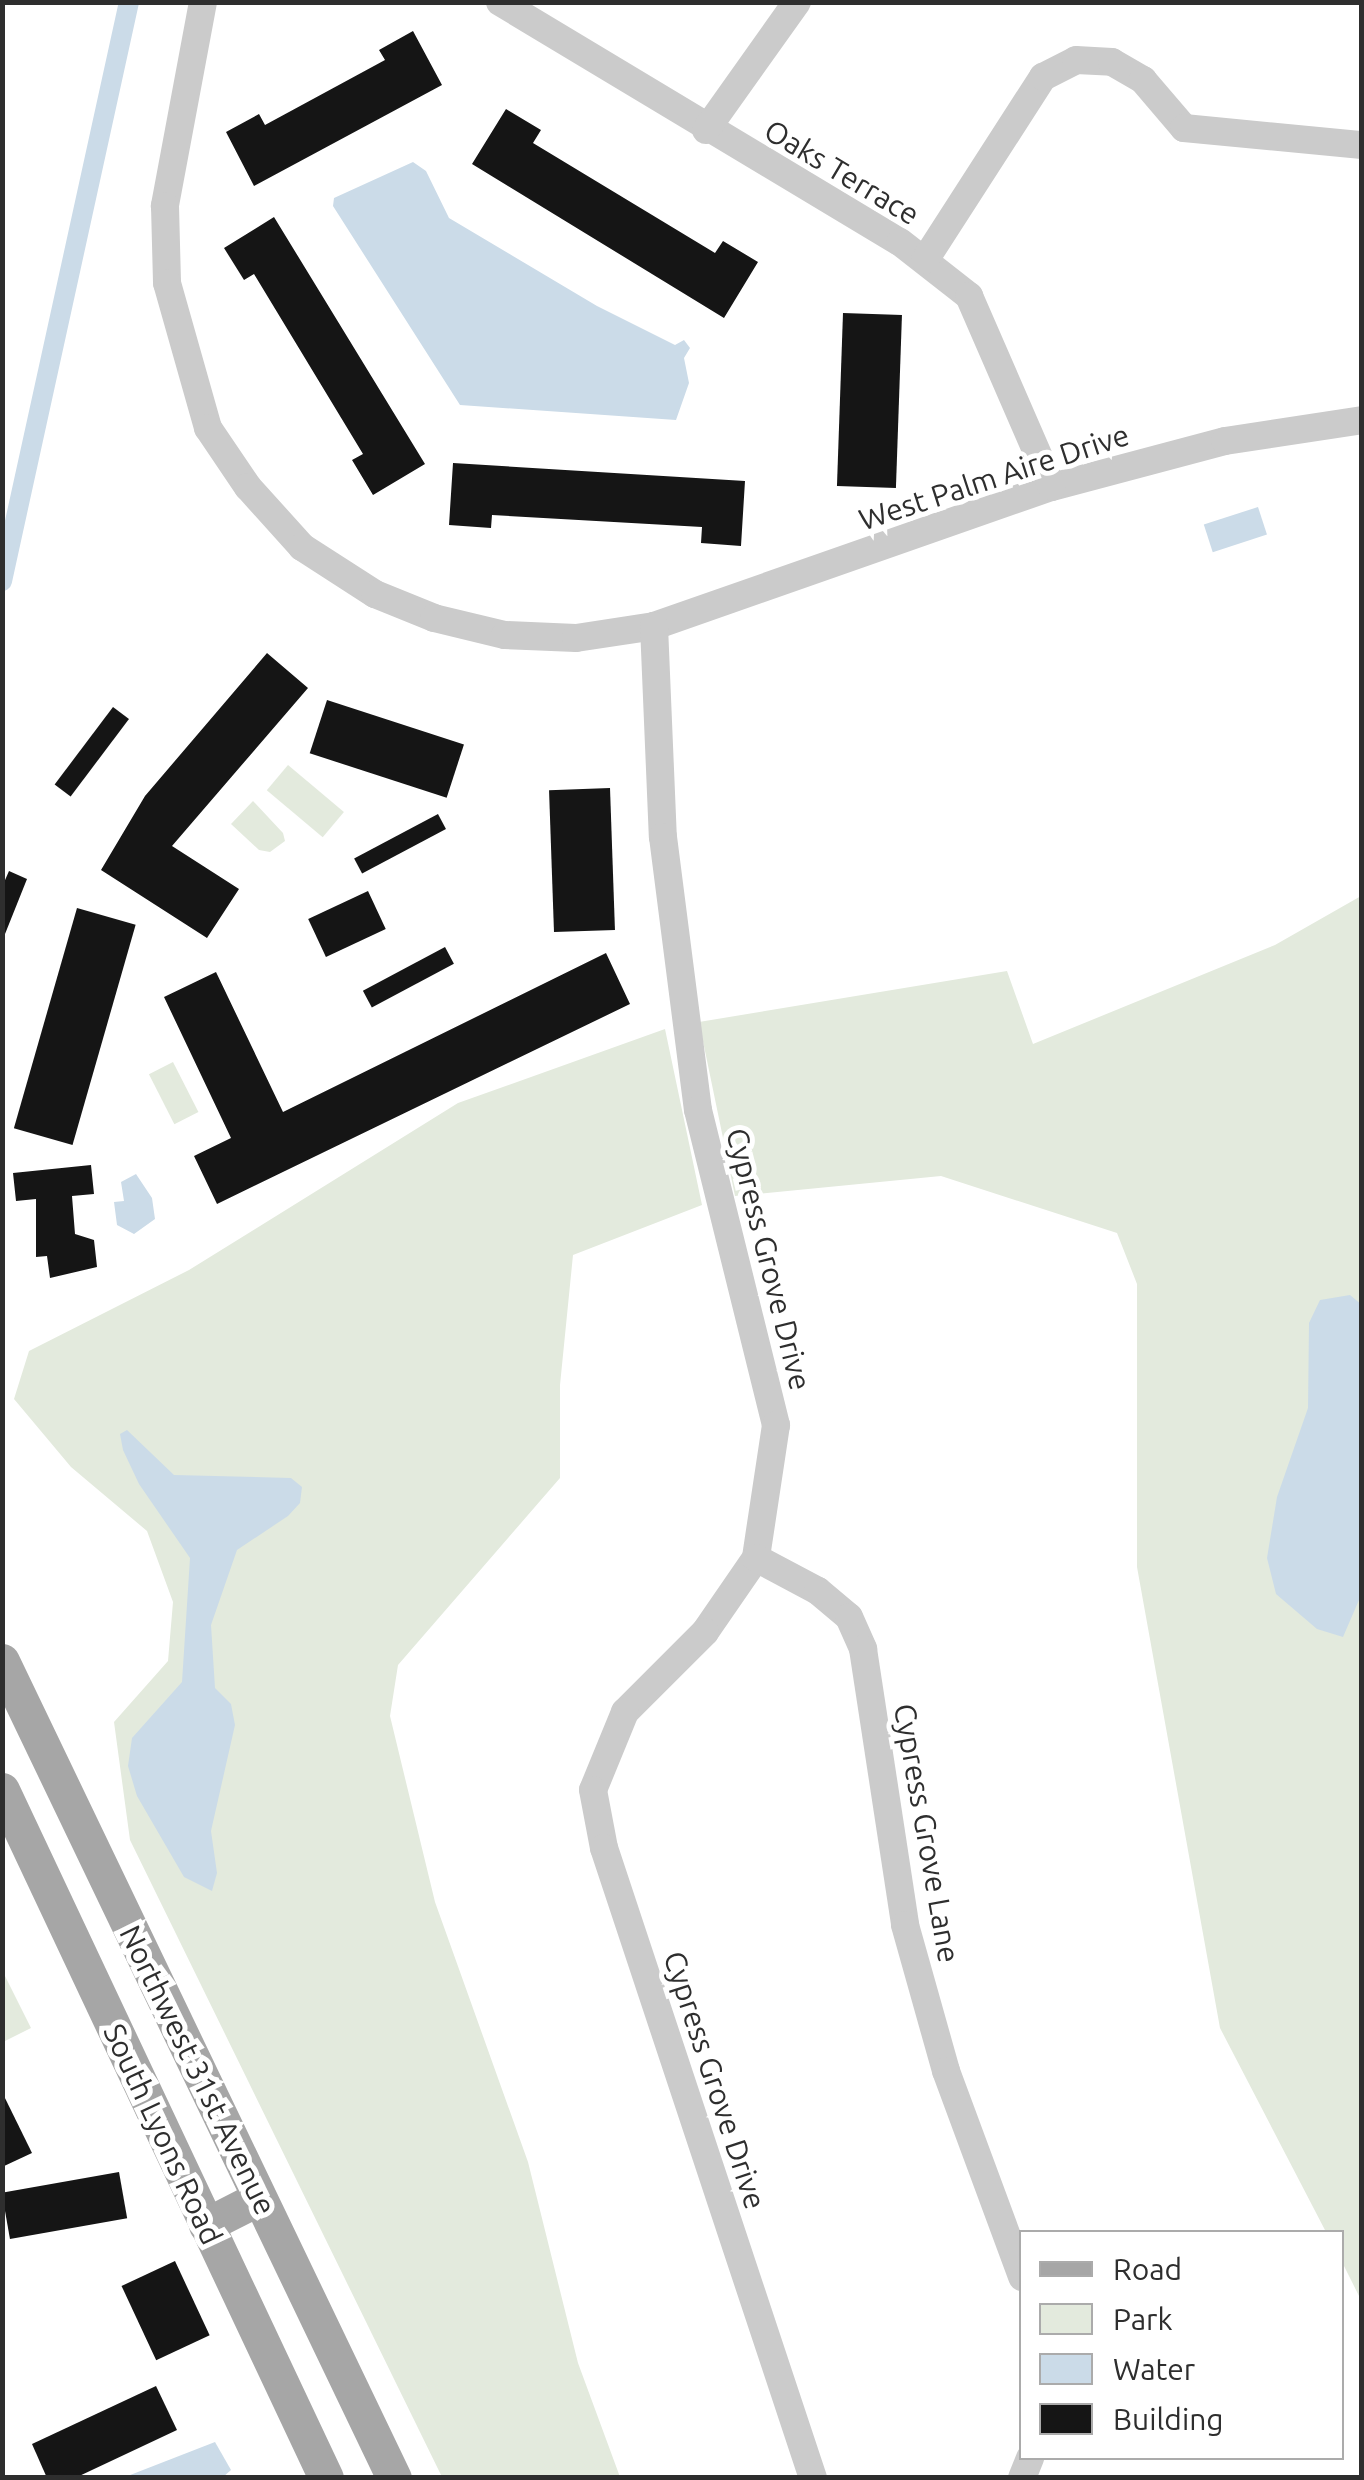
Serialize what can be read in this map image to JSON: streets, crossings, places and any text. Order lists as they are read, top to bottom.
{
  "streets": {
    "main road": ["Northwest 31st Avenue", "South Lyons Road"],
    "street": [
      "Oaks Terrace",
      "West Palm Aire Drive",
      "Cypress Grove Drive",
      "Cypress Grove Lane"
    ]
  },
  "crossings": [
    ["Oaks Terrace", "West Palm Aire Drive"],
    ["West Palm Aire Drive", "Cypress Grove Drive"],
    ["Cypress Grove Drive", "Cypress Grove Lane"]
  ],
  "legend": [
    "Road",
    "Park",
    "Water",
    "Building"
  ]
}
